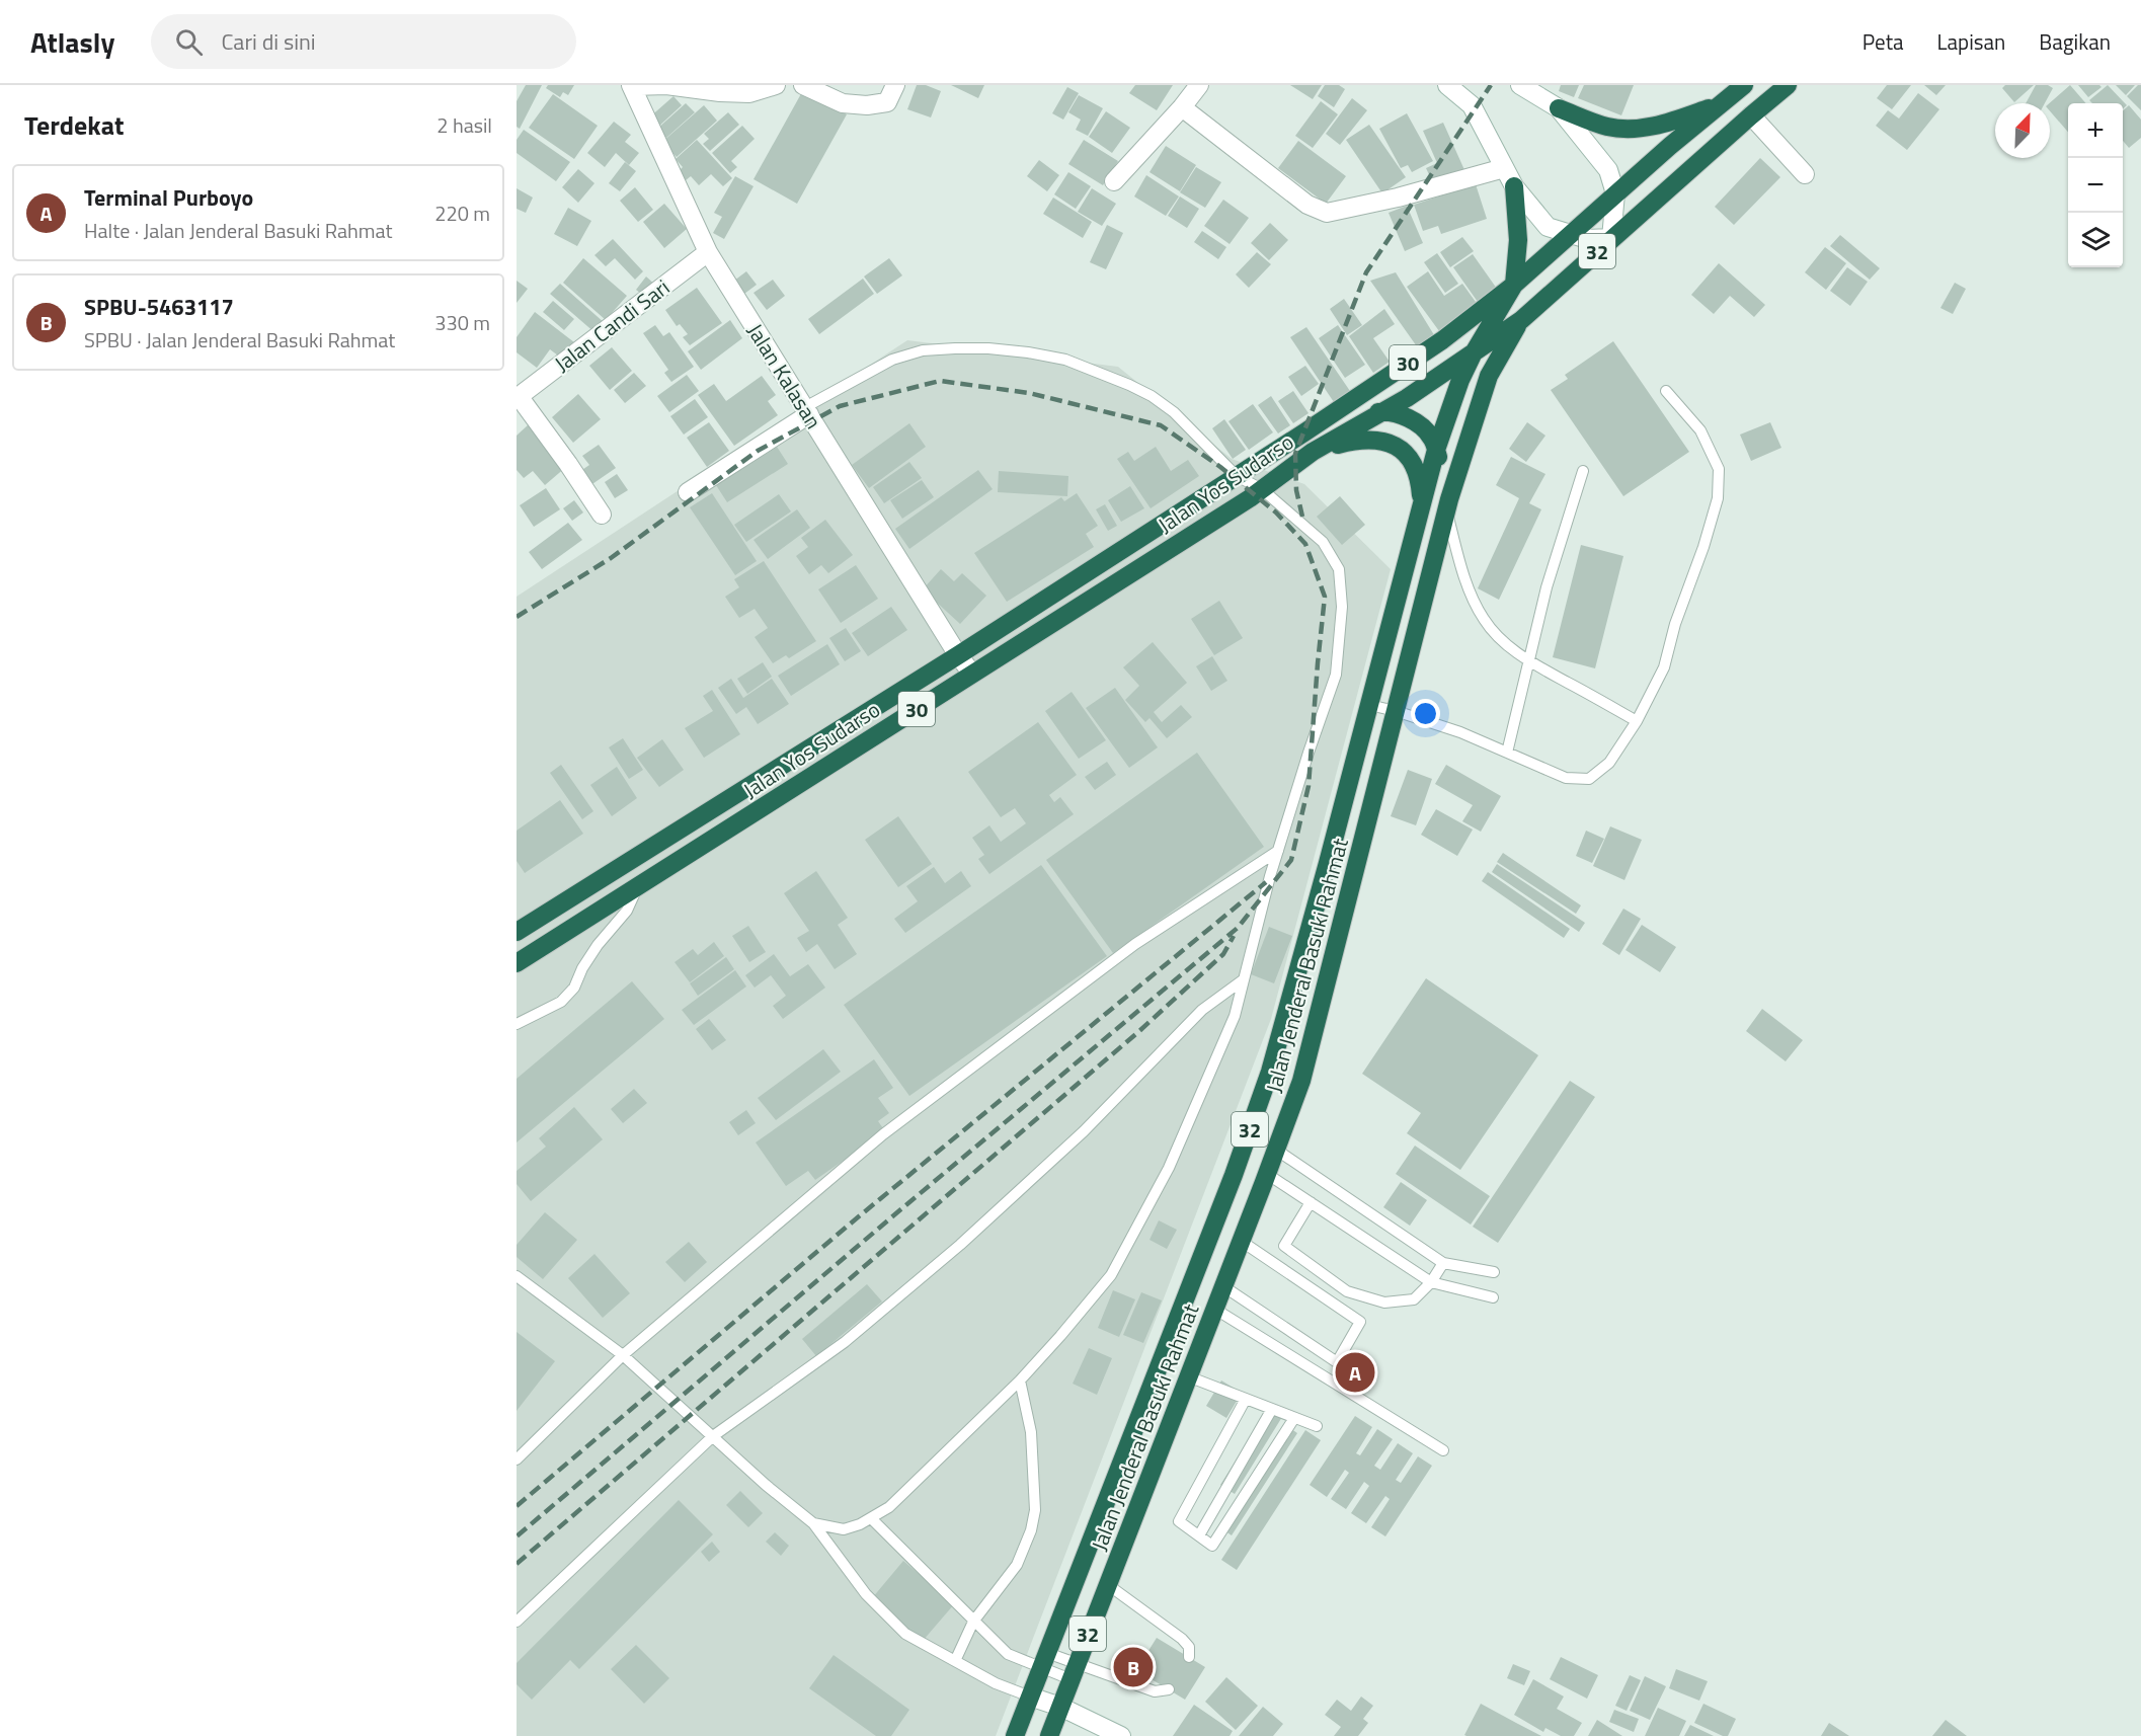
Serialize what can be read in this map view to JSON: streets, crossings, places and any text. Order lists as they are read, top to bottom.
{
  "streets": {
    "highway": [
      "32",
      "30",
      "Jalan Yos Sudarso",
      "Jalan Jenderal Basuki Rahmat"
    ],
    "street": ["Jalan Candi Sari", "Jalan Kalasan"]
  },
  "crossings": [
    ["32", "30"],
    ["32", "Jalan Jenderal Basuki Rahmat"],
    ["Jalan Candi Sari", "Jalan Kalasan"],
    ["30", "Jalan Yos Sudarso"],
    ["30", "Jalan Jenderal Basuki Rahmat"],
    ["Jalan Kalasan", "Jalan Yos Sudarso"]
  ],
  "north": "top right",
  "page": {
    "header": "Atlasly",
    "search": "Cari di sini",
    "nav": ["Peta", "Lapisan", "Bagikan"],
    "heading": ["Terdekat", "2 hasil"],
    "map_buttons": ["+", "−"],
    "list": [
      {
        "mark": "A",
        "name": "Terminal Purboyo",
        "note": "Halte · Jalan Jenderal Basuki Rahmat",
        "value": "220 m"
      },
      {
        "mark": "B",
        "name": "SPBU-5463117",
        "note": "SPBU · Jalan Jenderal Basuki Rahmat",
        "value": "330 m"
      }
    ],
    "pins": ["A", "B"]
  }
}
